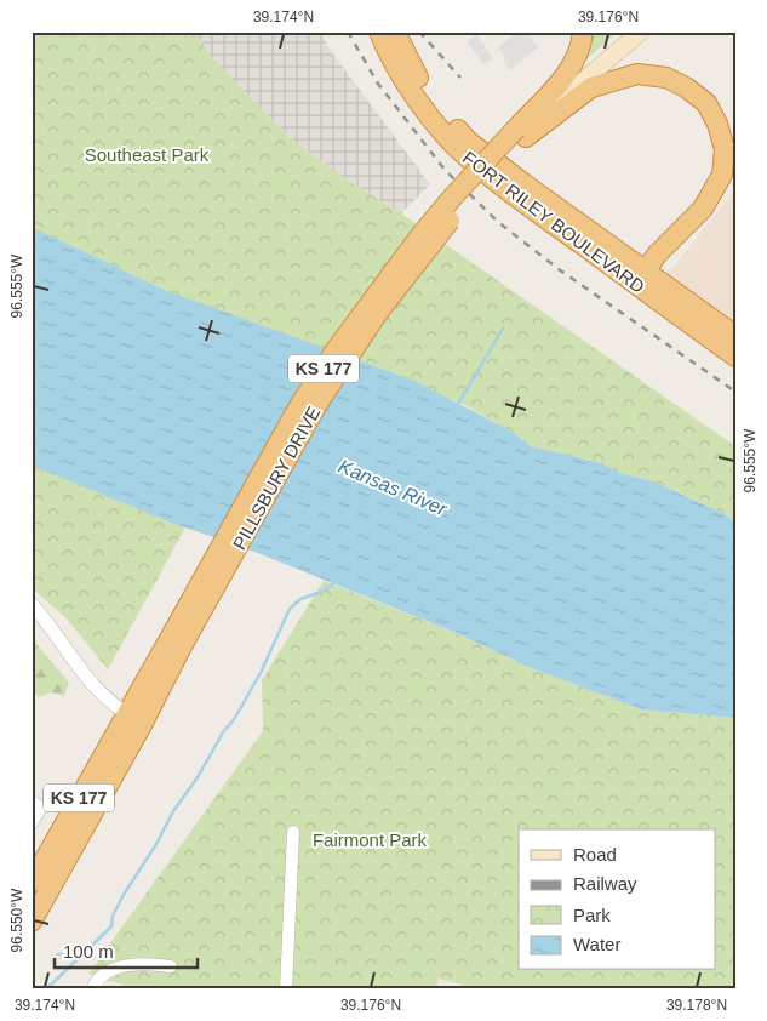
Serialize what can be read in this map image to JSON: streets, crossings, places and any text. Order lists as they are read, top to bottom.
{
  "streets": {
    "highway": ["FORT RILEY BOULEVARD", "KS 177", "PILLSBURY DRIVE"]
  },
  "crossings": [
    ["FORT RILEY BOULEVARD", "KS 177"],
    ["KS 177", "PILLSBURY DRIVE"]
  ],
  "water": ["Kansas River"],
  "parks": ["Southeast Park", "Fairmont Park"],
  "legend": [
    "Road",
    "Railway",
    "Park",
    "Water"
  ],
  "scale_bar": "100 m",
  "coordinates": [
    "39.174°N",
    "39.176°N",
    "96.555°W",
    "96.550°W",
    "39.178°N"
  ]
}
